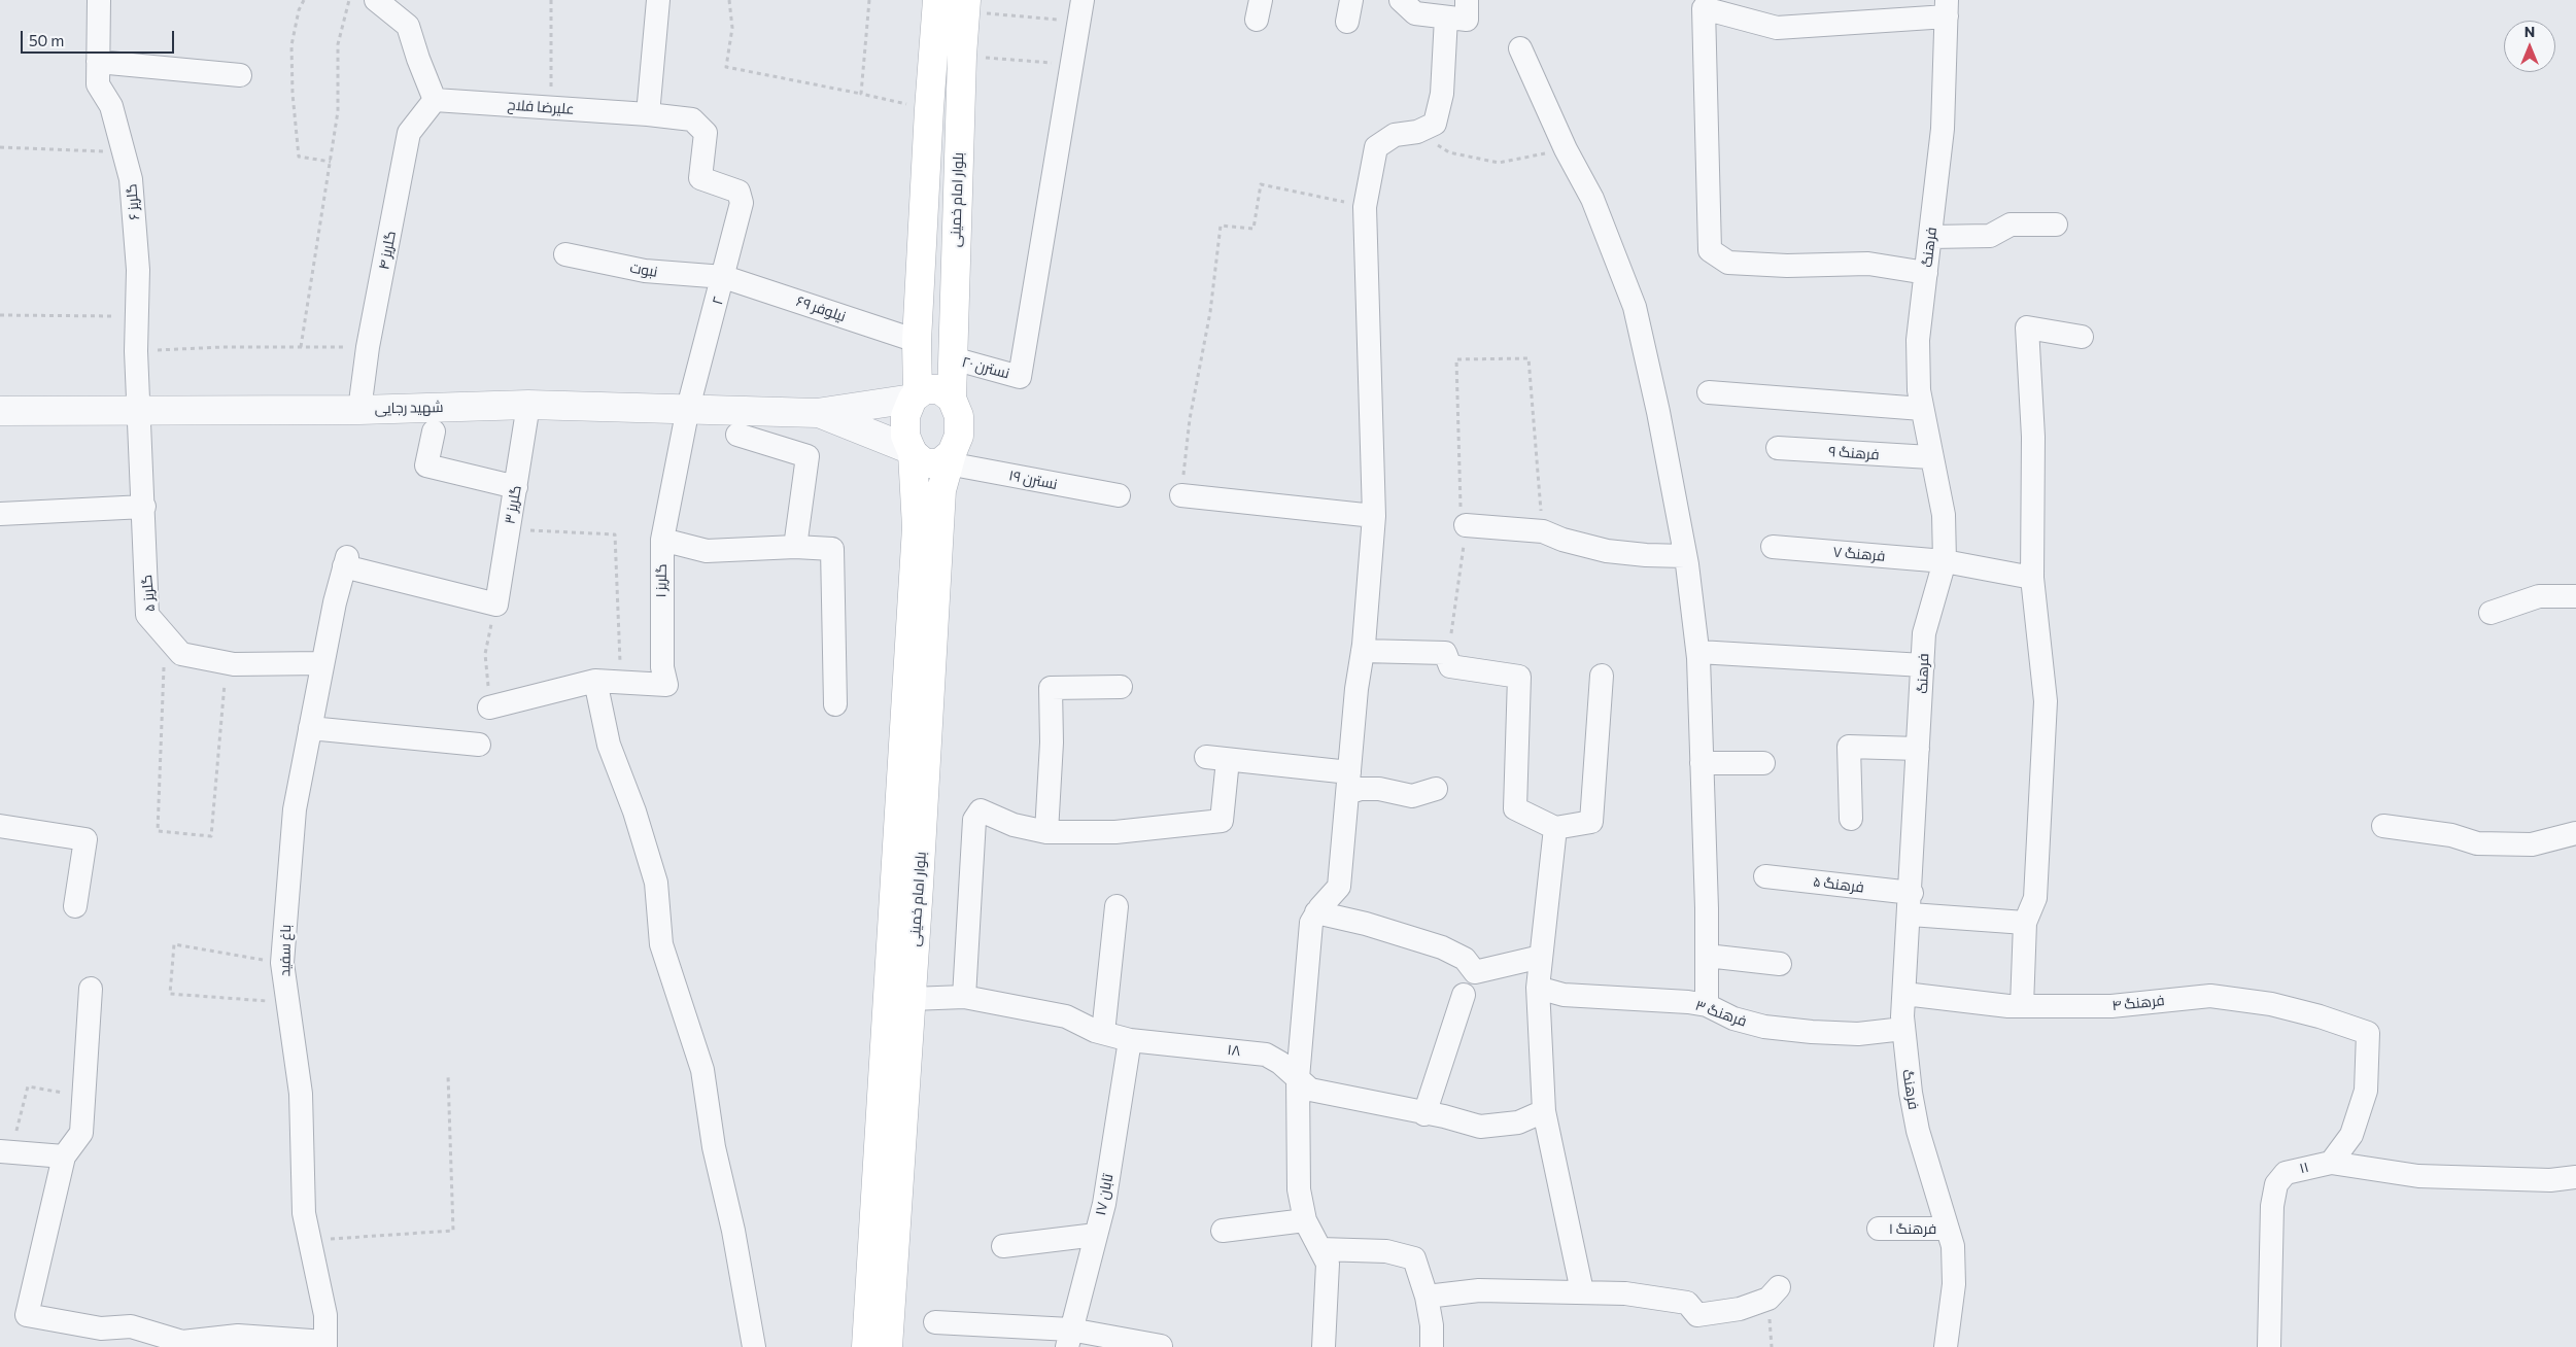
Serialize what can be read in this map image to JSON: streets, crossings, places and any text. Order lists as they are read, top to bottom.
{
  "streets": {
    "main road": ["بلوار امام خمینی"],
    "street": [
      "علیرضا فلاح",
      "گلریز ۶",
      "فرهنگ",
      "گلریز ۴",
      "نبوت",
      "۲",
      "نیلوفر ۶۹",
      "نسترن ۲۰",
      "شهید رجایی",
      "فرهنگ ۹",
      "نسترن ۱۹",
      "گلریز ۳",
      "فرهنگ ۷",
      "گلریز ۱",
      "گلریز ۵",
      "فرهنگ ۵",
      "باغ سفید",
      "فرهنگ ۴",
      "فرهنگ ۳",
      "۱۸",
      "۱۱",
      "تابان ۱۷",
      "فرهنگ ۱"
    ]
  },
  "crossings": [
    ["علیرضا فلاح", "گلریز ۴"],
    ["علیرضا فلاح", "۲"],
    ["بلوار امام خمینی", "نسترن ۲۰"],
    ["بلوار امام خمینی", "نسترن ۱۹"],
    ["بلوار امام خمینی", "۱۸"],
    ["گلریز ۶", "شهید رجایی"],
    ["گلریز ۶", "گلریز ۵"],
    ["فرهنگ", "فرهنگ ۹"],
    ["فرهنگ", "فرهنگ ۷"],
    ["فرهنگ", "فرهنگ ۵"],
    ["فرهنگ", "فرهنگ ۴"],
    ["فرهنگ", "فرهنگ ۳"],
    ["فرهنگ", "فرهنگ ۱"],
    ["گلریز ۴", "شهید رجایی"],
    ["نبوت", "۲"],
    ["نبوت", "نیلوفر ۶۹"],
    ["۲", "نیلوفر ۶۹"],
    ["۲", "شهید رجایی"],
    ["۲", "گلریز ۱"],
    ["شهید رجایی", "گلریز ۳"],
    ["شهید رجایی", "گلریز ۱"],
    ["شهید رجایی", "گلریز ۵"],
    ["گلریز ۳", "باغ سفید"],
    ["گلریز ۵", "باغ سفید"],
    ["فرهنگ ۴", "۱۱"],
    ["۱۸", "تابان ۱۷"]
  ],
  "scale_bar": "50 m",
  "north": "top"
}
